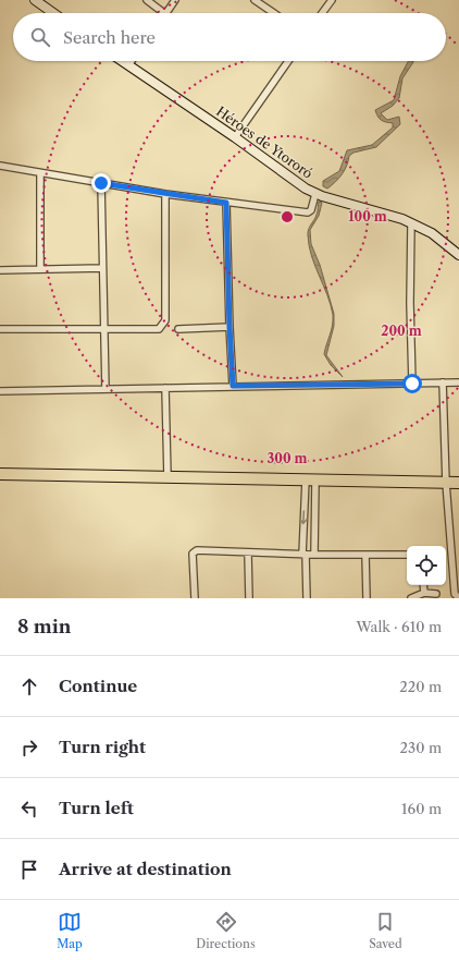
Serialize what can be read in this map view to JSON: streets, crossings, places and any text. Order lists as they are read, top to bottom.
{
  "streets": {
    "main road": ["Héroes de Ytororó"]
  },
  "page": {
    "search": "Search here",
    "heading": ["8 min", "Walk · 610 m"],
    "list": [
      ["Continue", "220 m"],
      ["Turn right", "230 m"],
      ["Turn left", "160 m"],
      "Arrive at destination"
    ],
    "nav": ["Map", "Directions", "Saved"]
  },
  "rings": ["100 m", "200 m", "300 m"]
}
